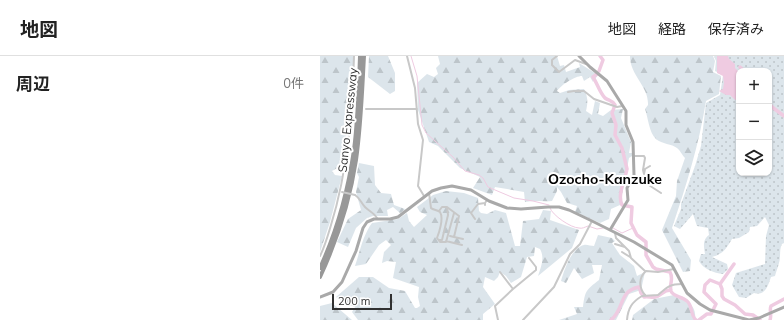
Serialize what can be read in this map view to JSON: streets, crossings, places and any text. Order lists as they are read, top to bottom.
{
  "streets": {
    "highway": ["Sanyo Expressway"]
  },
  "districts": ["Ozocho-Kanzuke"],
  "scale_bar": "200 m",
  "page": {
    "header": "地図",
    "nav": ["地図", "経路", "保存済み"],
    "heading": ["周辺", "0件"],
    "map_buttons": ["+", "−"],
    "scale": "200 m"
  }
}
